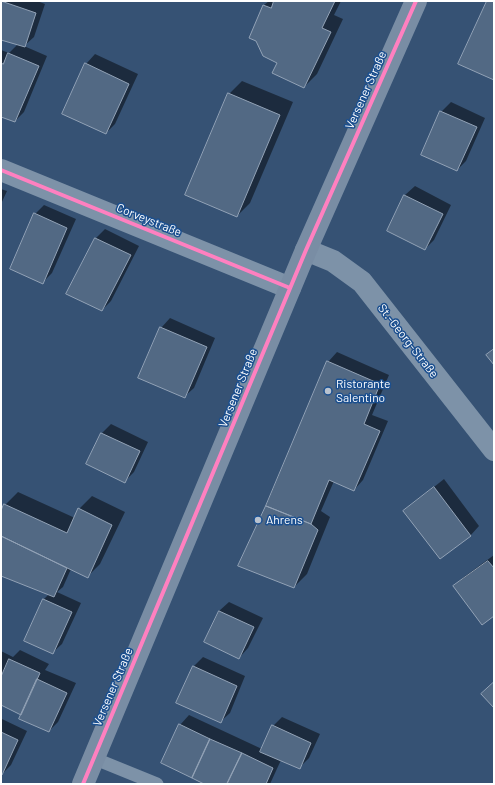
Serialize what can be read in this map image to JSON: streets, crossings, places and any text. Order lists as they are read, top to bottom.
{
  "streets": {
    "street": ["Versener Straße", "Corveystraße", "St.-Georg-Straße"]
  },
  "crossings": [
    ["Versener Straße", "Corveystraße"],
    ["Versener Straße", "St.-Georg-Straße"]
  ],
  "places": ["Ristorante Salentino", "Ahrens"]
}
